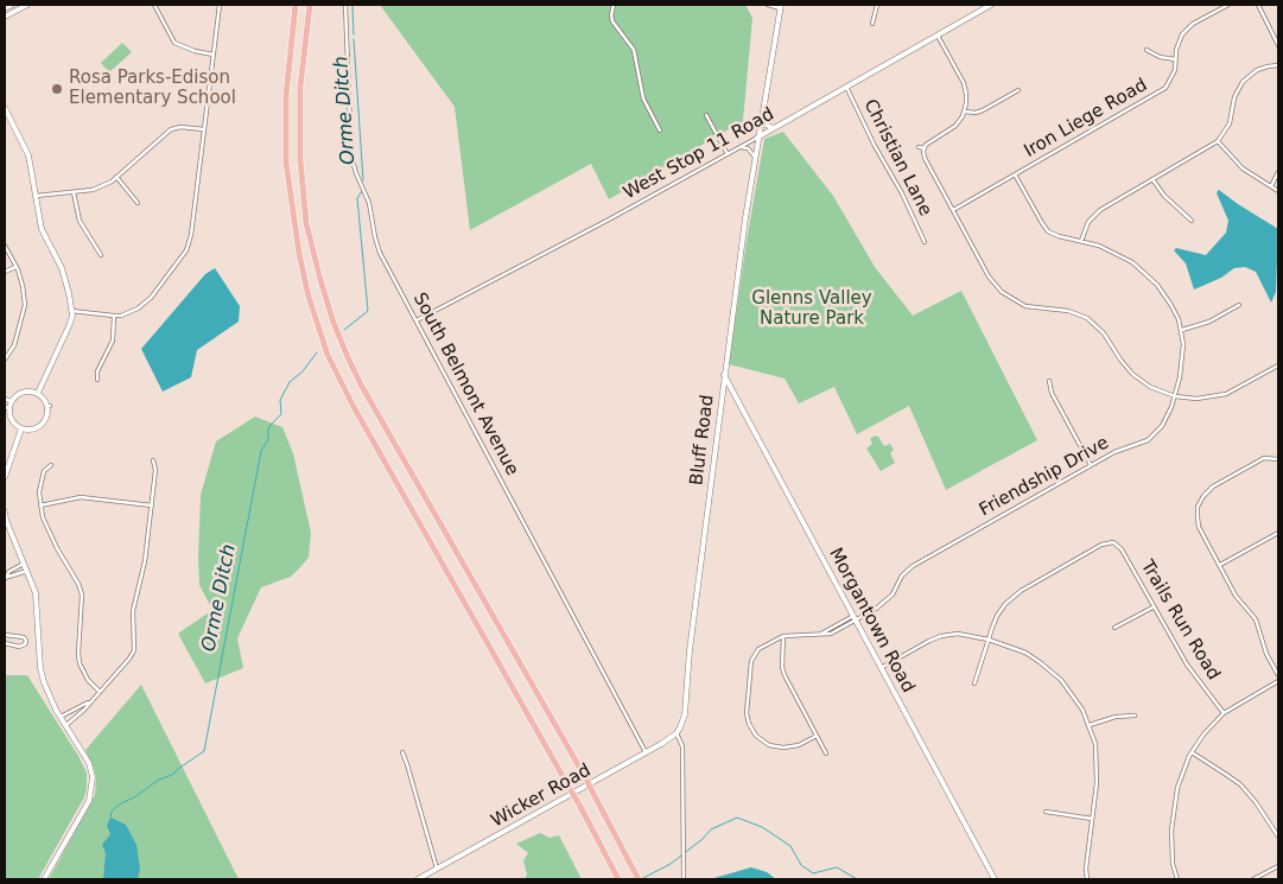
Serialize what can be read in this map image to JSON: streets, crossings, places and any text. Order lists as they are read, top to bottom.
{
  "streets": {
    "street": [
      "Iron Liege Road",
      "West Stop 11 Road",
      "Christian Lane",
      "South Belmont Avenue",
      "Bluff Road",
      "Friendship Drive",
      "Morgantown Road",
      "Trails Run Road",
      "Wicker Road"
    ]
  },
  "crossings": [
    ["West Stop 11 Road", "Christian Lane"],
    ["West Stop 11 Road", "South Belmont Avenue"],
    ["West Stop 11 Road", "Bluff Road"],
    ["South Belmont Avenue", "Wicker Road"],
    ["Bluff Road", "Morgantown Road"],
    ["Bluff Road", "Wicker Road"],
    ["Friendship Drive", "Morgantown Road"]
  ],
  "water": ["Orme Ditch"],
  "parks": ["Glenns Valley Nature Park"],
  "places": ["Rosa Parks-Edison Elementary School"]
}
